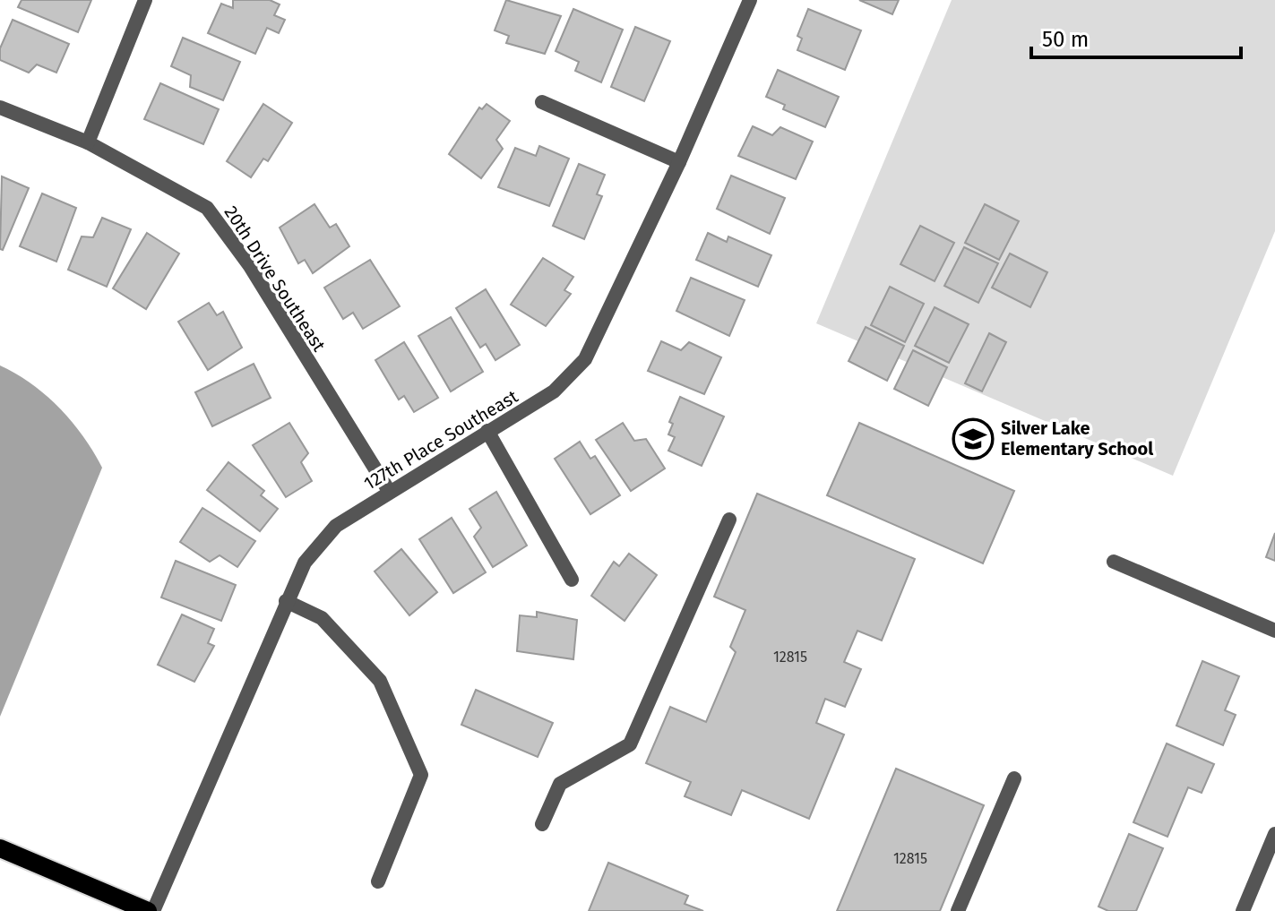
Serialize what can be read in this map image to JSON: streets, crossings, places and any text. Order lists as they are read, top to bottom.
{
  "streets": {
    "street": ["20th Drive Southeast", "127th Place Southeast"]
  },
  "crossings": [
    ["20th Drive Southeast", "127th Place Southeast"]
  ],
  "places": {
    "school or university": ["Silver Lake Elementary School"]
  },
  "house_numbers": ["12815", "12815"],
  "scale_bar": "50 m"
}
